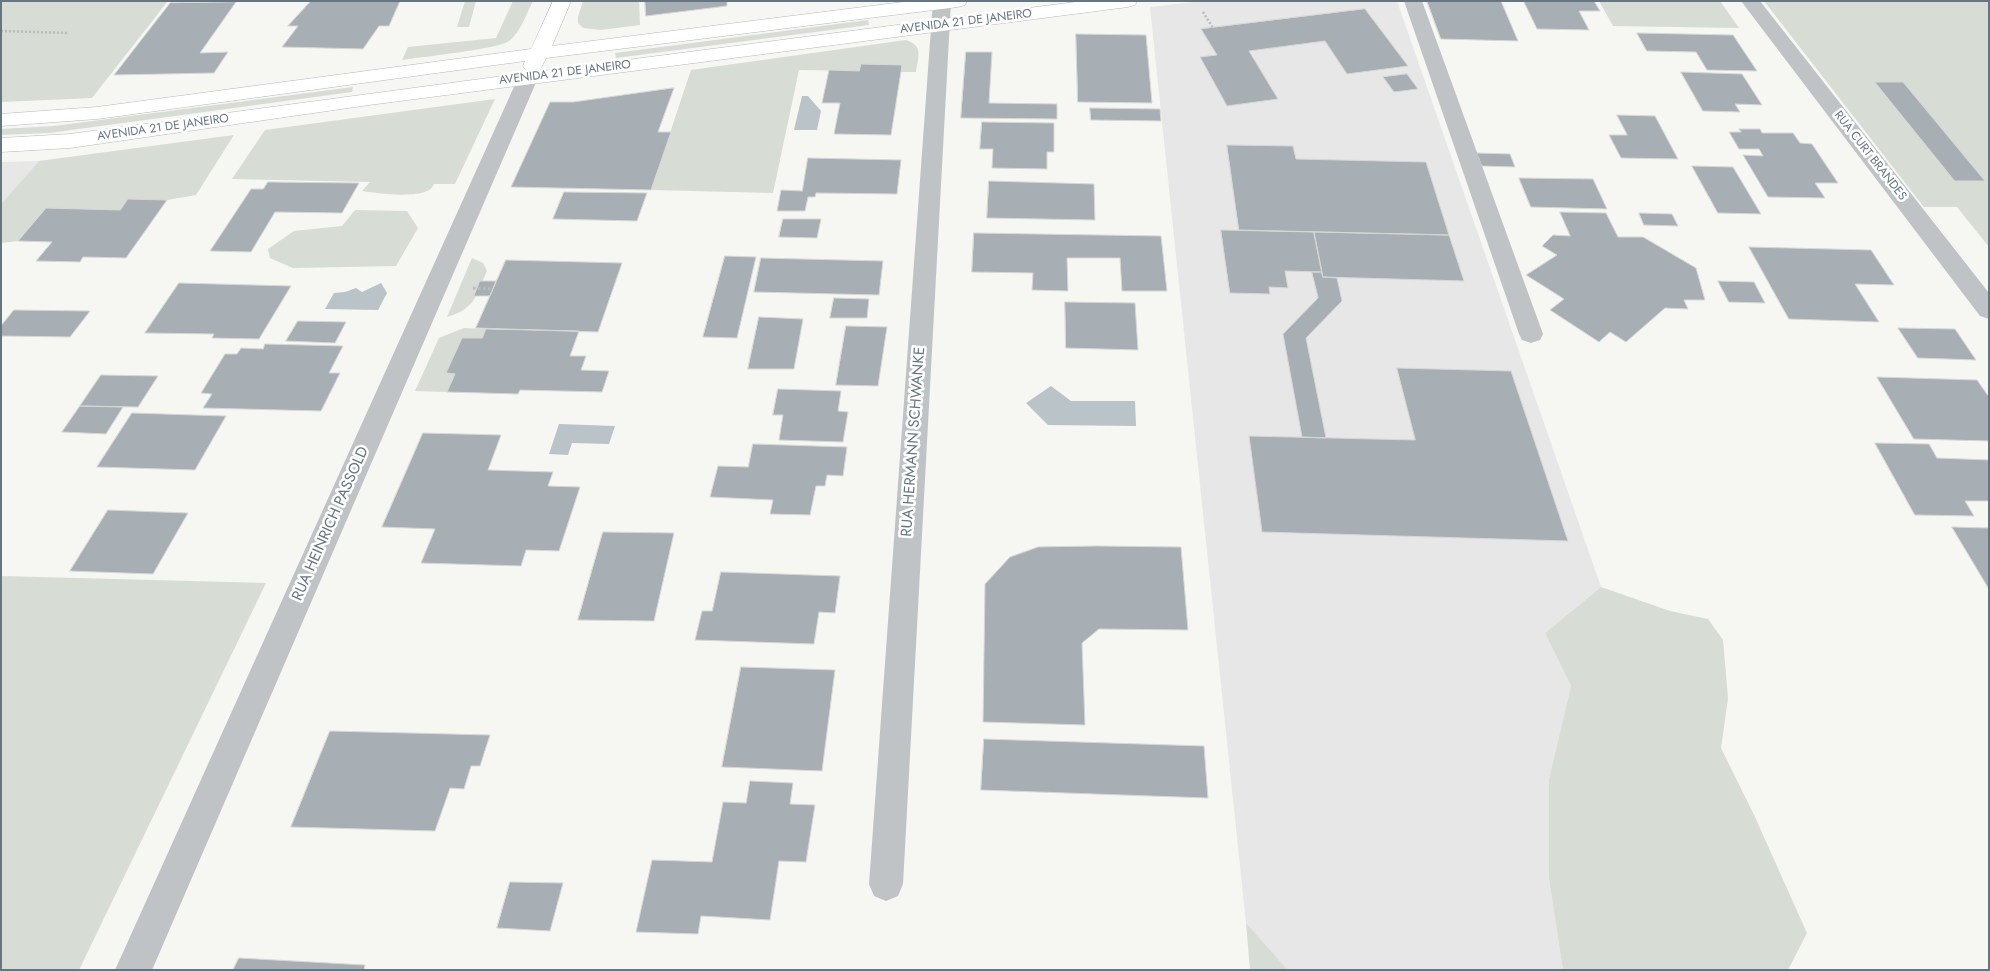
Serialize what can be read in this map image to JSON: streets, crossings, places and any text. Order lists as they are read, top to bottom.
{
  "streets": {
    "main road": ["AVENIDA 21 DE JANEIRO"],
    "street": ["RUA CURT BRANDES", "RUA HERMANN SCHWANKE", "RUA HEINRICH PASSOLD"]
  },
  "crossings": [
    ["AVENIDA 21 DE JANEIRO", "RUA HERMANN SCHWANKE"],
    ["AVENIDA 21 DE JANEIRO", "RUA HEINRICH PASSOLD"]
  ]
}
